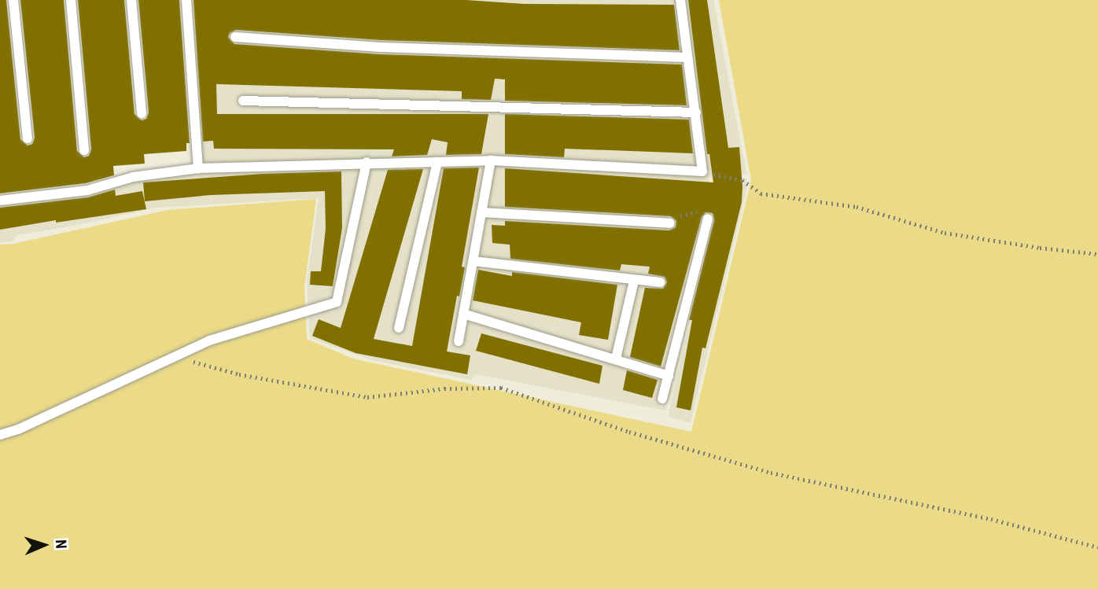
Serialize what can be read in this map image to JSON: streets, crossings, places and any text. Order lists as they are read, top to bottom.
{
  "north": "right"
}
